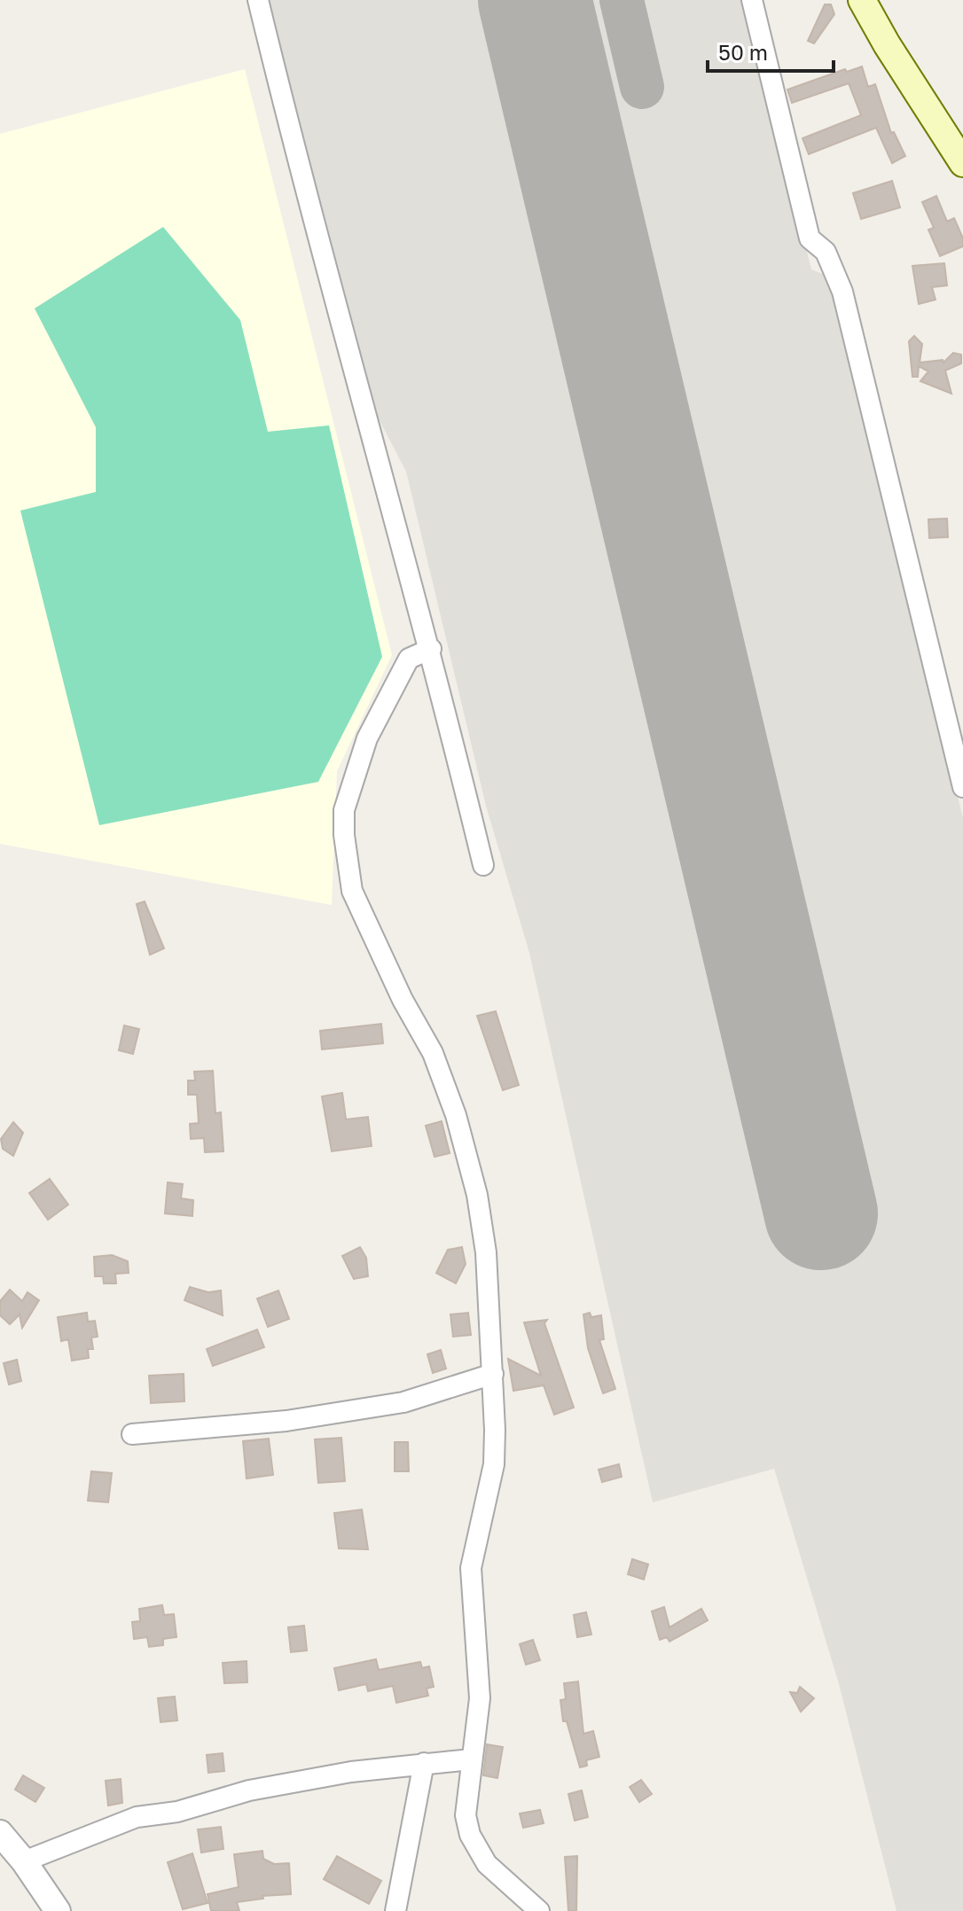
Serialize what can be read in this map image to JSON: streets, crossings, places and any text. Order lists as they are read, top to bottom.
{
  "scale_bar": "50 m"
}
